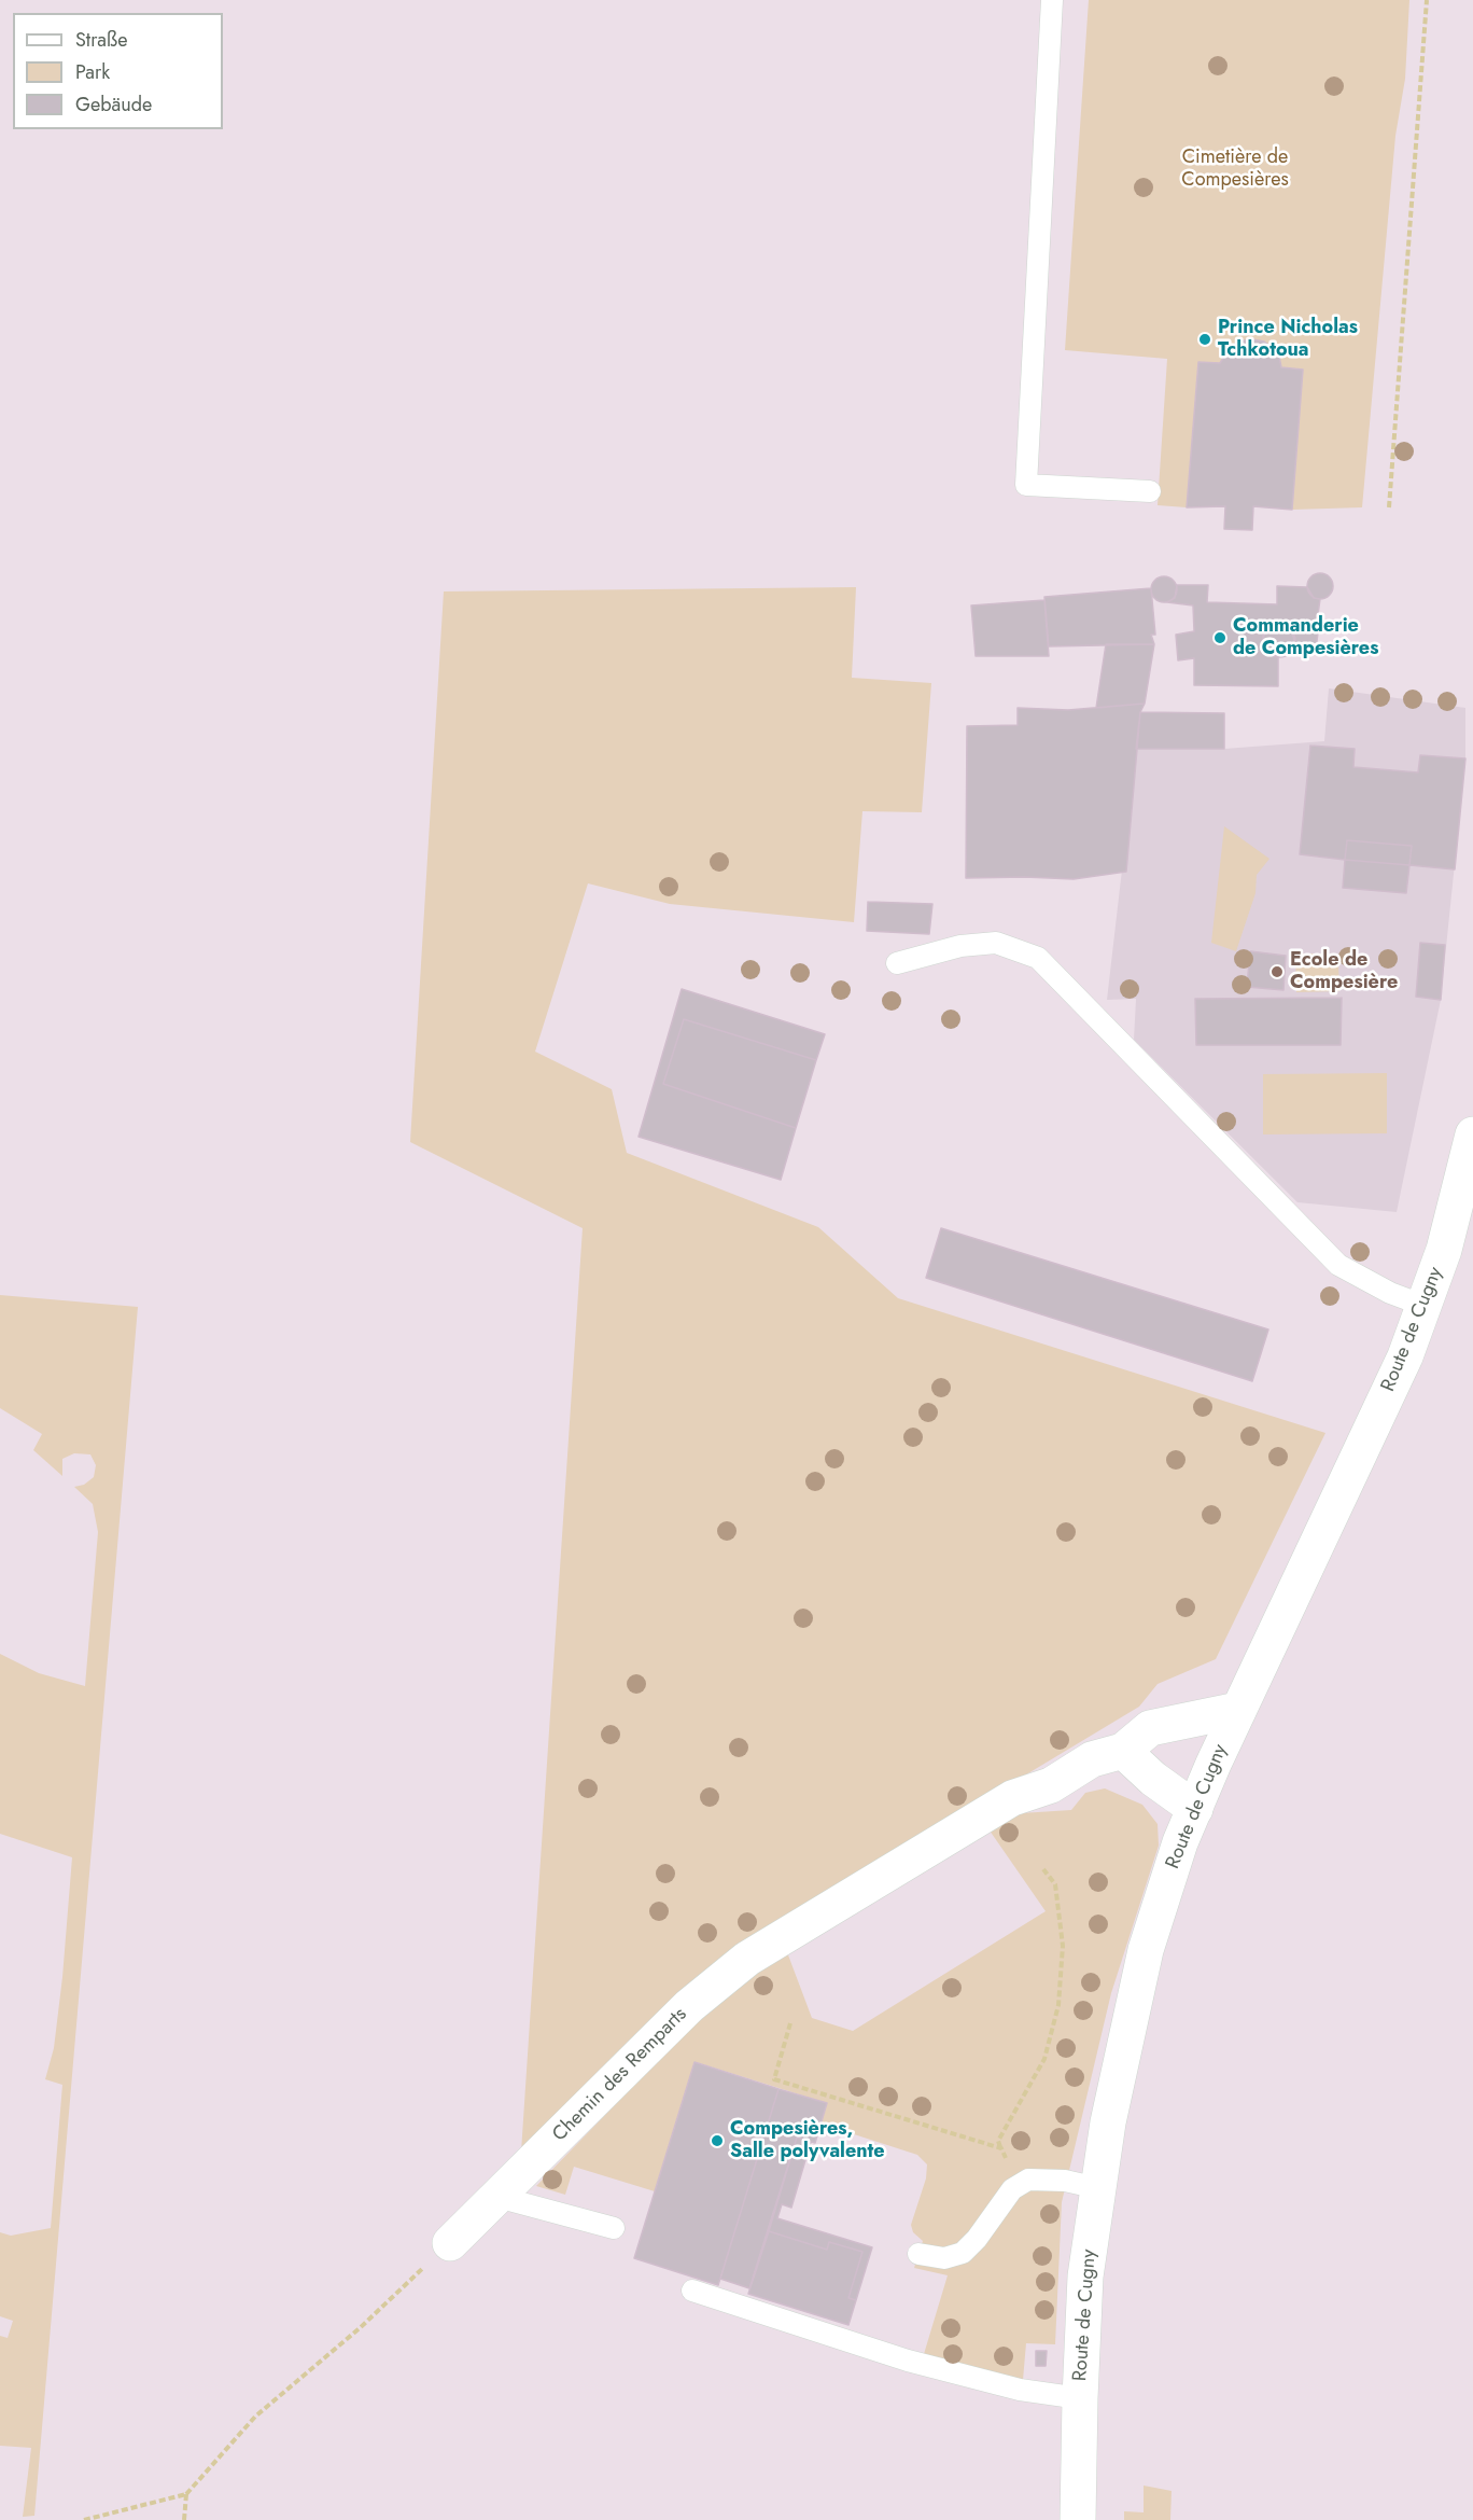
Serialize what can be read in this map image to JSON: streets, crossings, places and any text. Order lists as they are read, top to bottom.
{
  "streets": {
    "street": ["Route de Cugny", "Chemin des Remparts"]
  },
  "crossings": [
    ["Route de Cugny", "Chemin des Remparts"]
  ],
  "parks": ["Cimetière de Compesières"],
  "places": [
    "Prince Nicholas Tchkotoua",
    "Commanderie de Compesières",
    "Ecole de Compesière",
    "Compesières, Salle polyvalente"
  ],
  "legend": ["Straße", "Park", "Gebäude"]
}
